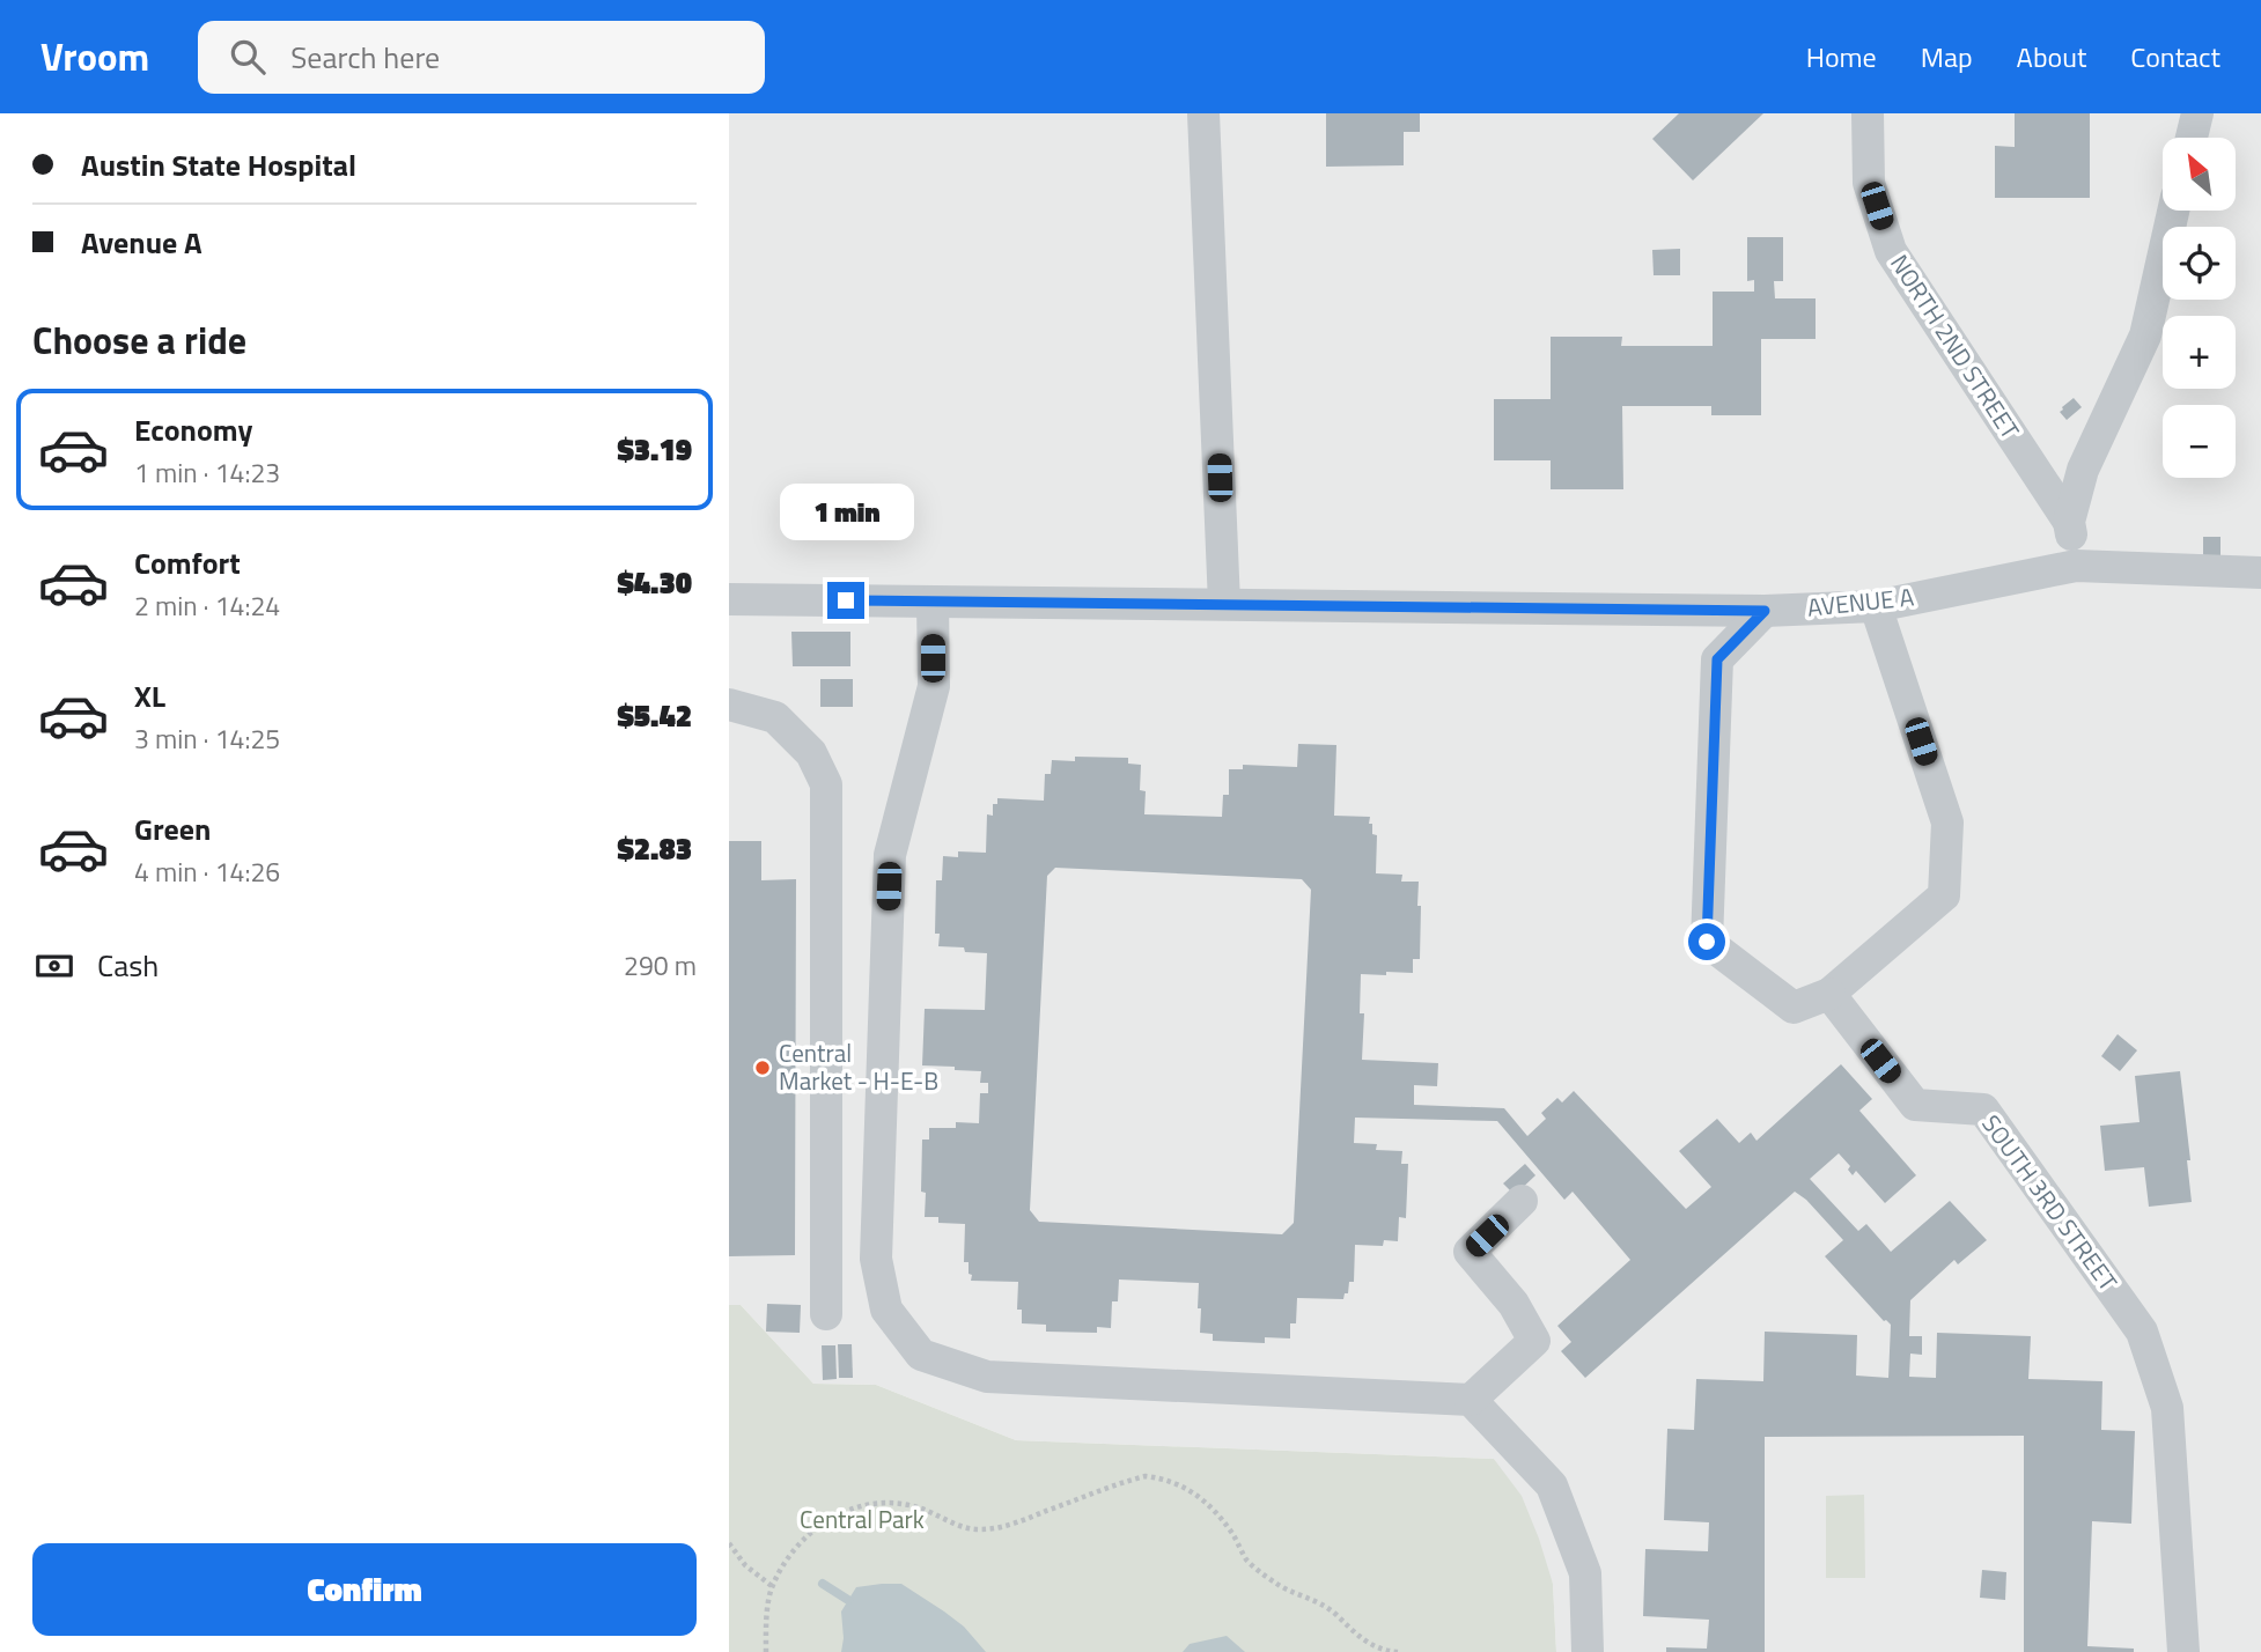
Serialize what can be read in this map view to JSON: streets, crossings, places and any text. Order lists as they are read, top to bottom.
{
  "streets": {
    "lane": ["NORTH 2ND STREET", "AVENUE A", "SOUTH 3RD STREET"]
  },
  "parks": ["Central Park"],
  "places": ["Central Market - H-E-B"],
  "north": "top left",
  "page": {
    "header": "Vroom",
    "search": "Search here",
    "nav": [
      "Home",
      "Map",
      "About",
      "Contact"
    ],
    "banner": ["Austin State Hospital", "Avenue A"],
    "map_buttons": ["+", "−"],
    "heading": "Choose a ride",
    "list": [
      {
        "name": "Economy",
        "note": "1 min · 14:23",
        "value": "$3.19"
      },
      {
        "name": "Comfort",
        "note": "2 min · 14:24",
        "value": "$4.30"
      },
      {
        "name": "XL",
        "note": "3 min · 14:25",
        "value": "$5.42"
      },
      {
        "name": "Green",
        "note": "4 min · 14:26",
        "value": "$2.83"
      }
    ],
    "bubble": "1 min",
    "pay": ["Cash", "290 m"],
    "buttons": "Confirm"
  }
}
